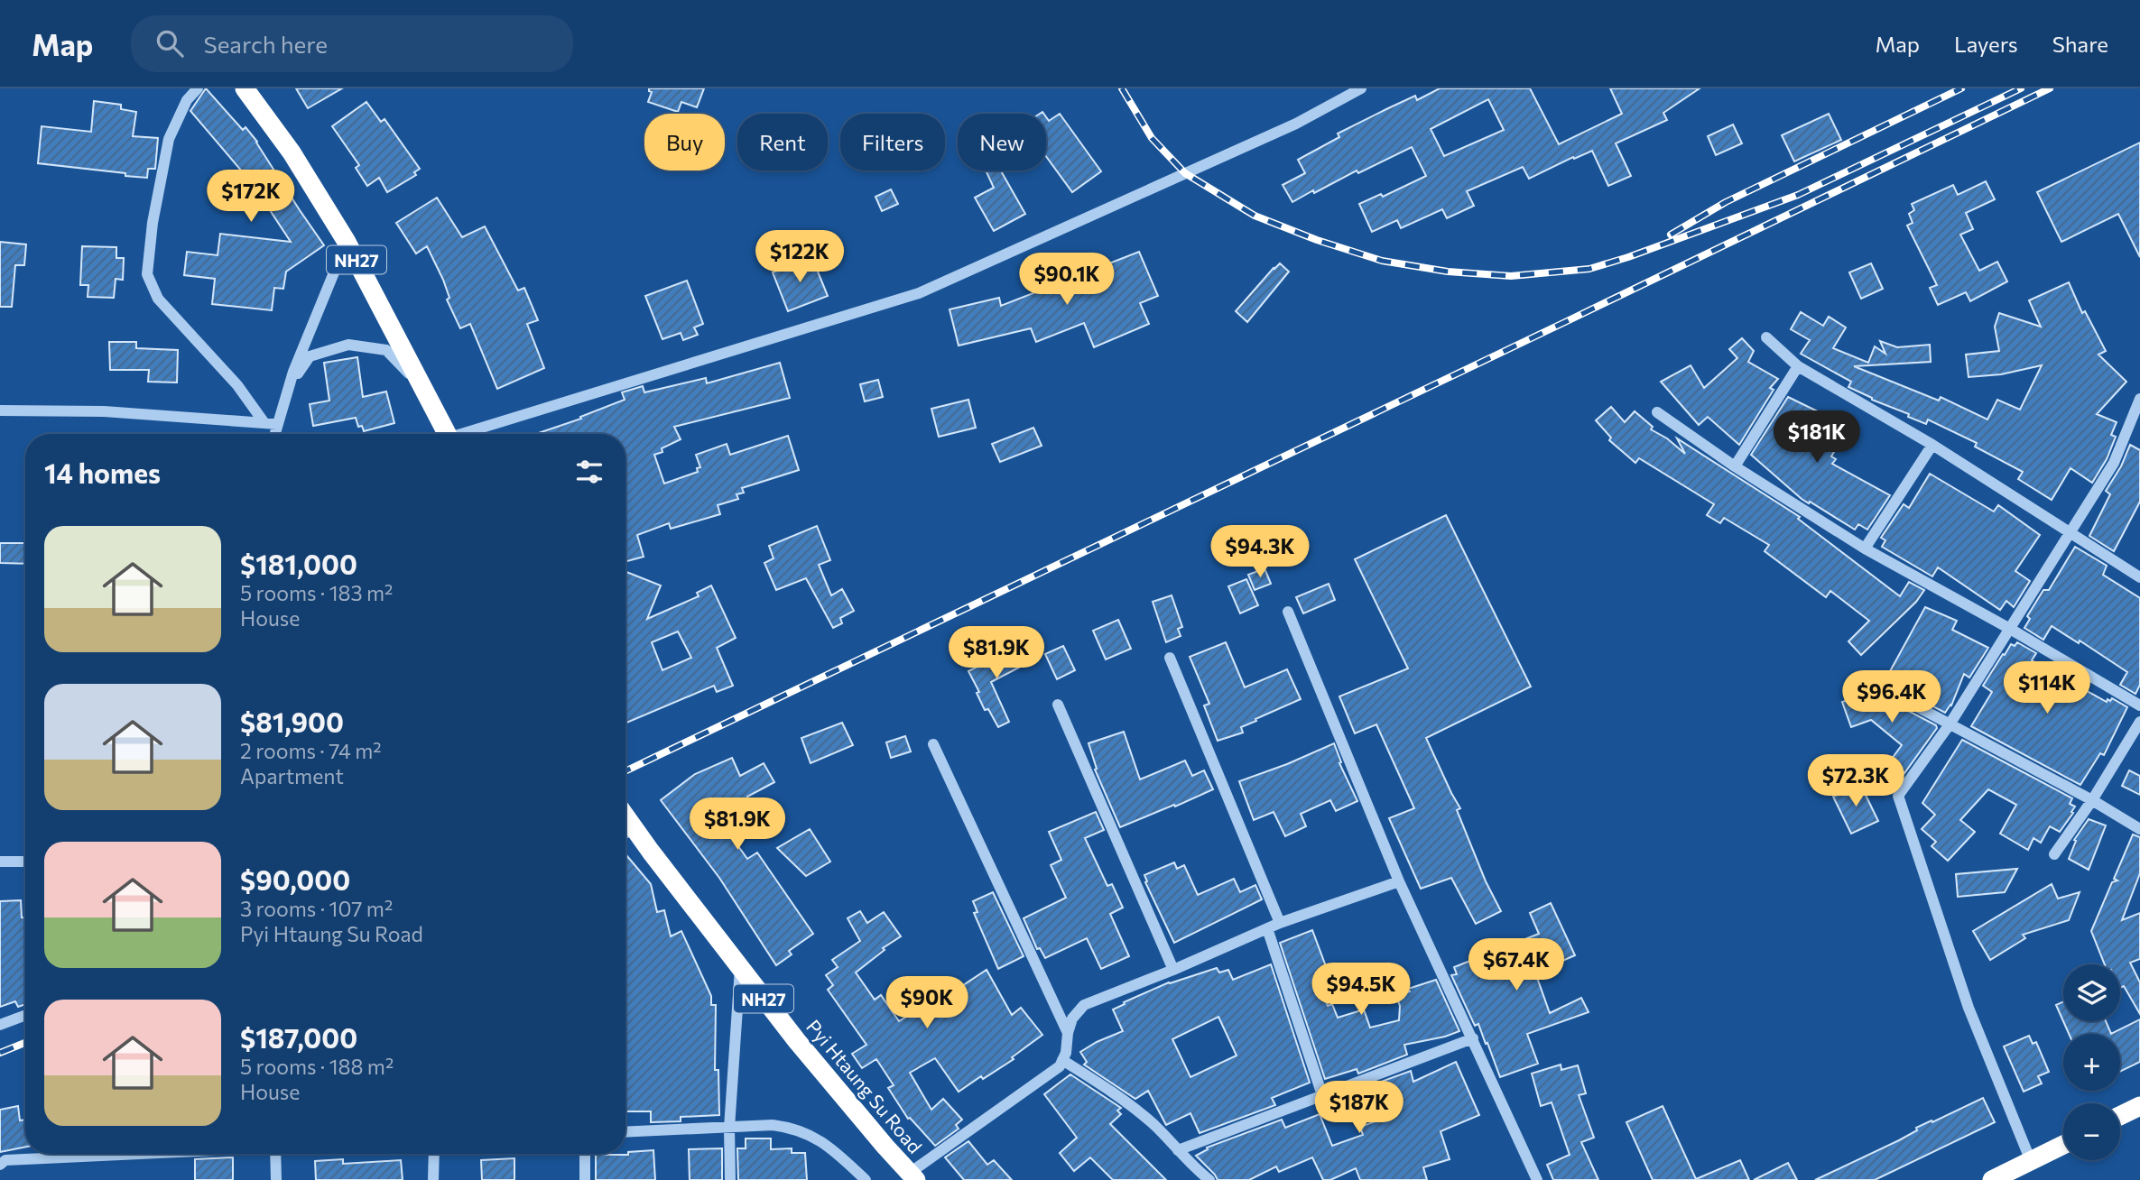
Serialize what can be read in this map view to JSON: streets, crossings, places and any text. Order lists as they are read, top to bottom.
{
  "streets": {
    "highway": ["NH27", "Pyi Htaung Su Road"]
  },
  "page": {
    "header": "Map",
    "search": "Search here",
    "nav": ["Map", "Layers", "Share"],
    "chip": [
      "Buy",
      "Rent",
      "Filters",
      "New"
    ],
    "price": [
      "$172K",
      "$122K",
      "$90.1K",
      "$181K",
      "$94.3K",
      "$81.9K",
      "$114K",
      "$96.4K",
      "$72.3K",
      "$81.9K",
      "$67.4K",
      "$94.5K",
      "$90K",
      "$187K"
    ],
    "heading": "14 homes",
    "list": [
      {
        "name": "$181,000",
        "note": "5 rooms · 183 m² · House"
      },
      {
        "name": "$81,900",
        "note": "2 rooms · 74 m² · Apartment"
      },
      {
        "name": "$90,000",
        "note": "3 rooms · 107 m² · Pyi Htaung Su Road"
      },
      {
        "name": "$187,000",
        "note": "5 rooms · 188 m² · House"
      }
    ],
    "map_buttons": ["+", "−"]
  }
}
